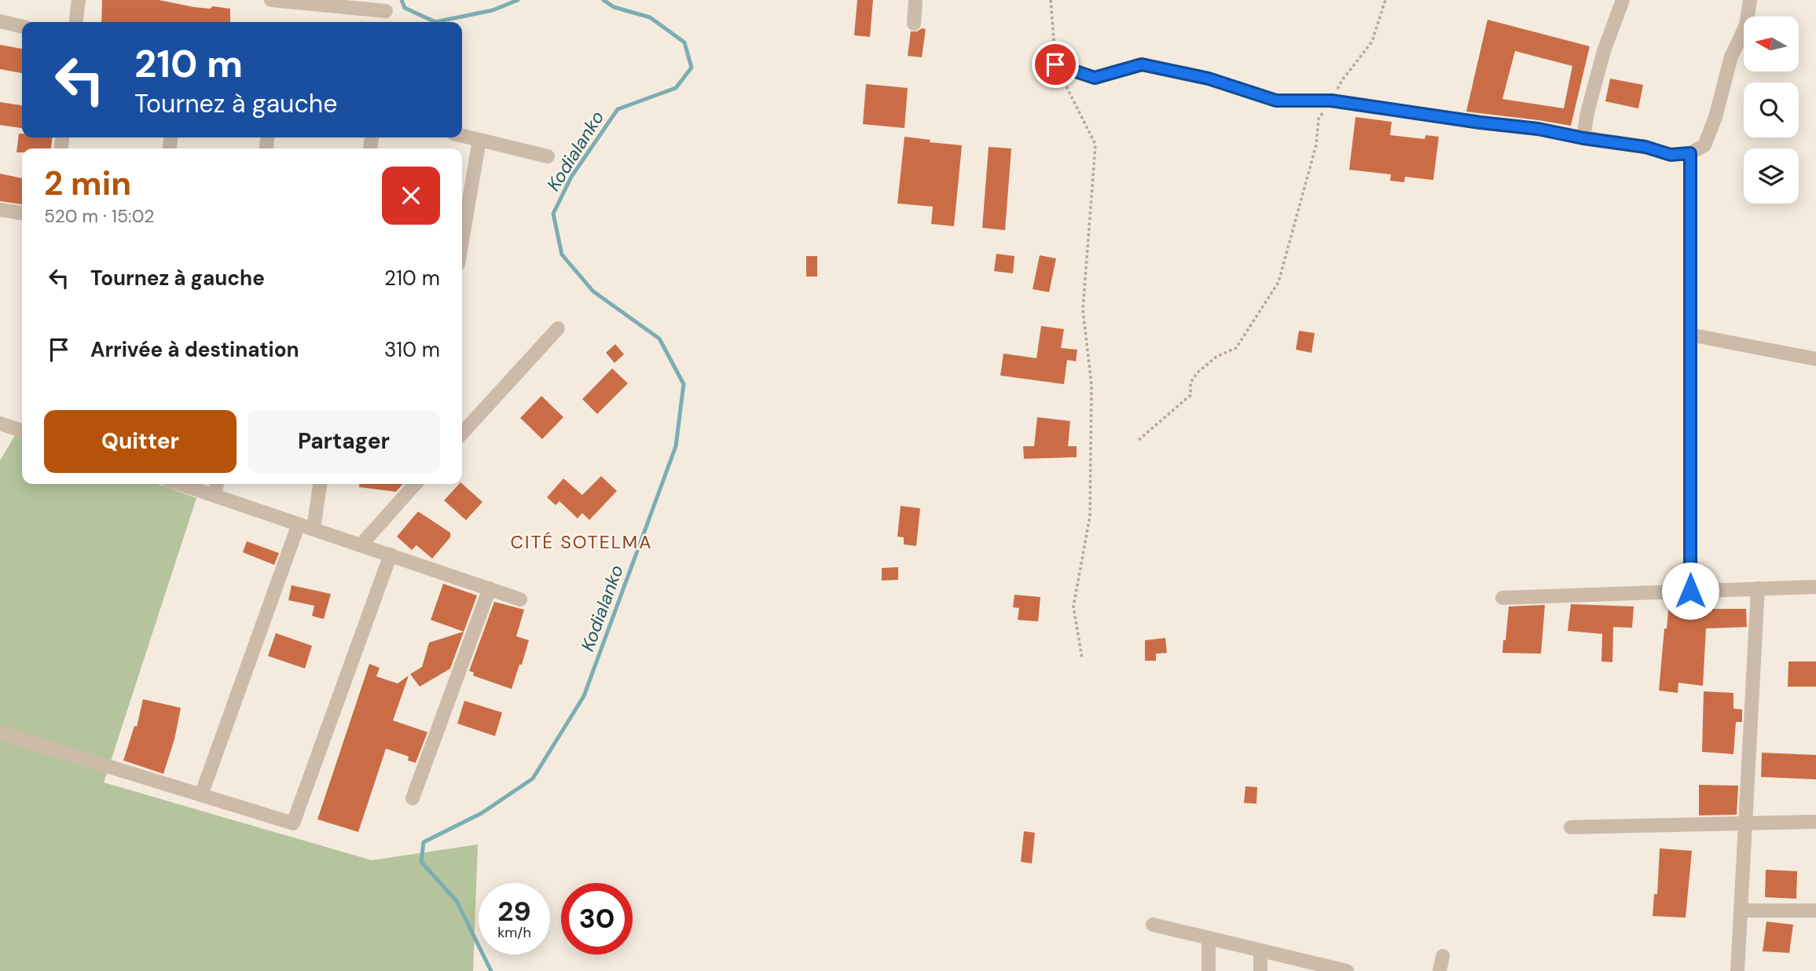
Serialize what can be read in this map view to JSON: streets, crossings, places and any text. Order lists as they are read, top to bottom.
{
  "districts": ["CITÉ SOTELMA"],
  "water": ["Kodialanko"],
  "north": "left",
  "page": {
    "turn": ["210 m", "Tournez à gauche"],
    "heading": ["2 min", "520 m · 15:02"],
    "list": [
      {
        "name": "Tournez à gauche",
        "value": "210 m"
      },
      {
        "name": "Arrivée à destination",
        "value": "310 m"
      }
    ],
    "buttons": ["Quitter", "Partager"],
    "speed": "29 km/h",
    "limit": "30"
  }
}
